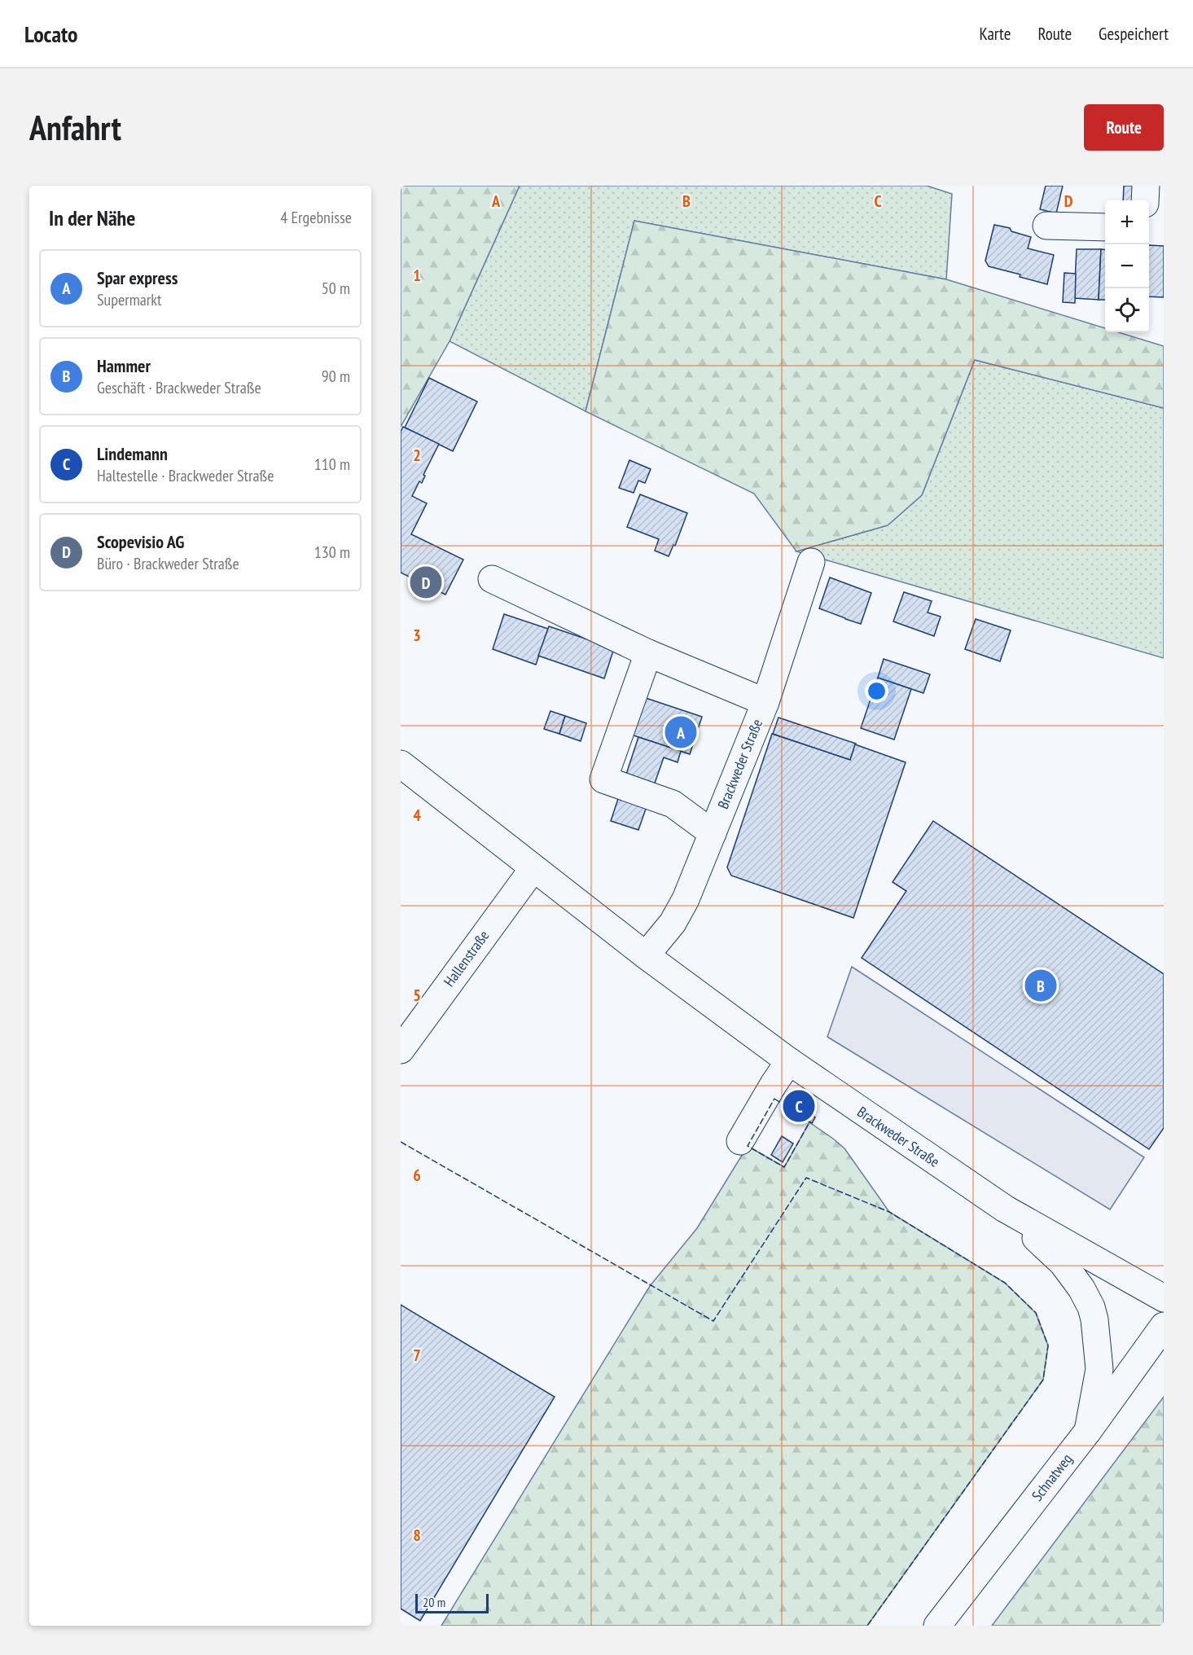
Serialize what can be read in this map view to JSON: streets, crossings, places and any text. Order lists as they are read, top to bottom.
{
  "streets": {
    "street": ["Brackweder Straße", "Hallenstraße", "Schnatweg"]
  },
  "crossings": [
    ["Brackweder Straße", "Hallenstraße"]
  ],
  "scale_bar": "20 m",
  "page": {
    "header": "Locato",
    "nav": ["Karte", "Route", "Gespeichert"],
    "buttons": "Route",
    "title": "Anfahrt",
    "heading": ["In der Nähe", "4 Ergebnisse"],
    "map_buttons": ["+", "−"],
    "list": [
      {
        "mark": "A",
        "name": "Spar express",
        "note": "Supermarkt",
        "value": "50 m"
      },
      {
        "mark": "B",
        "name": "Hammer",
        "note": "Geschäft · Brackweder Straße",
        "value": "90 m"
      },
      {
        "mark": "C",
        "name": "Lindemann",
        "note": "Haltestelle · Brackweder Straße",
        "value": "110 m"
      },
      {
        "mark": "D",
        "name": "Scopevisio AG",
        "note": "Büro · Brackweder Straße",
        "value": "130 m"
      }
    ],
    "pins": [
      "D",
      "A",
      "B",
      "C"
    ],
    "scale": "20 m"
  },
  "grid": {
    "columns": [
      "A",
      "B",
      "C",
      "D"
    ],
    "rows": [
      "1",
      "2",
      "3",
      "4",
      "5",
      "6",
      "7",
      "8"
    ]
  }
}
